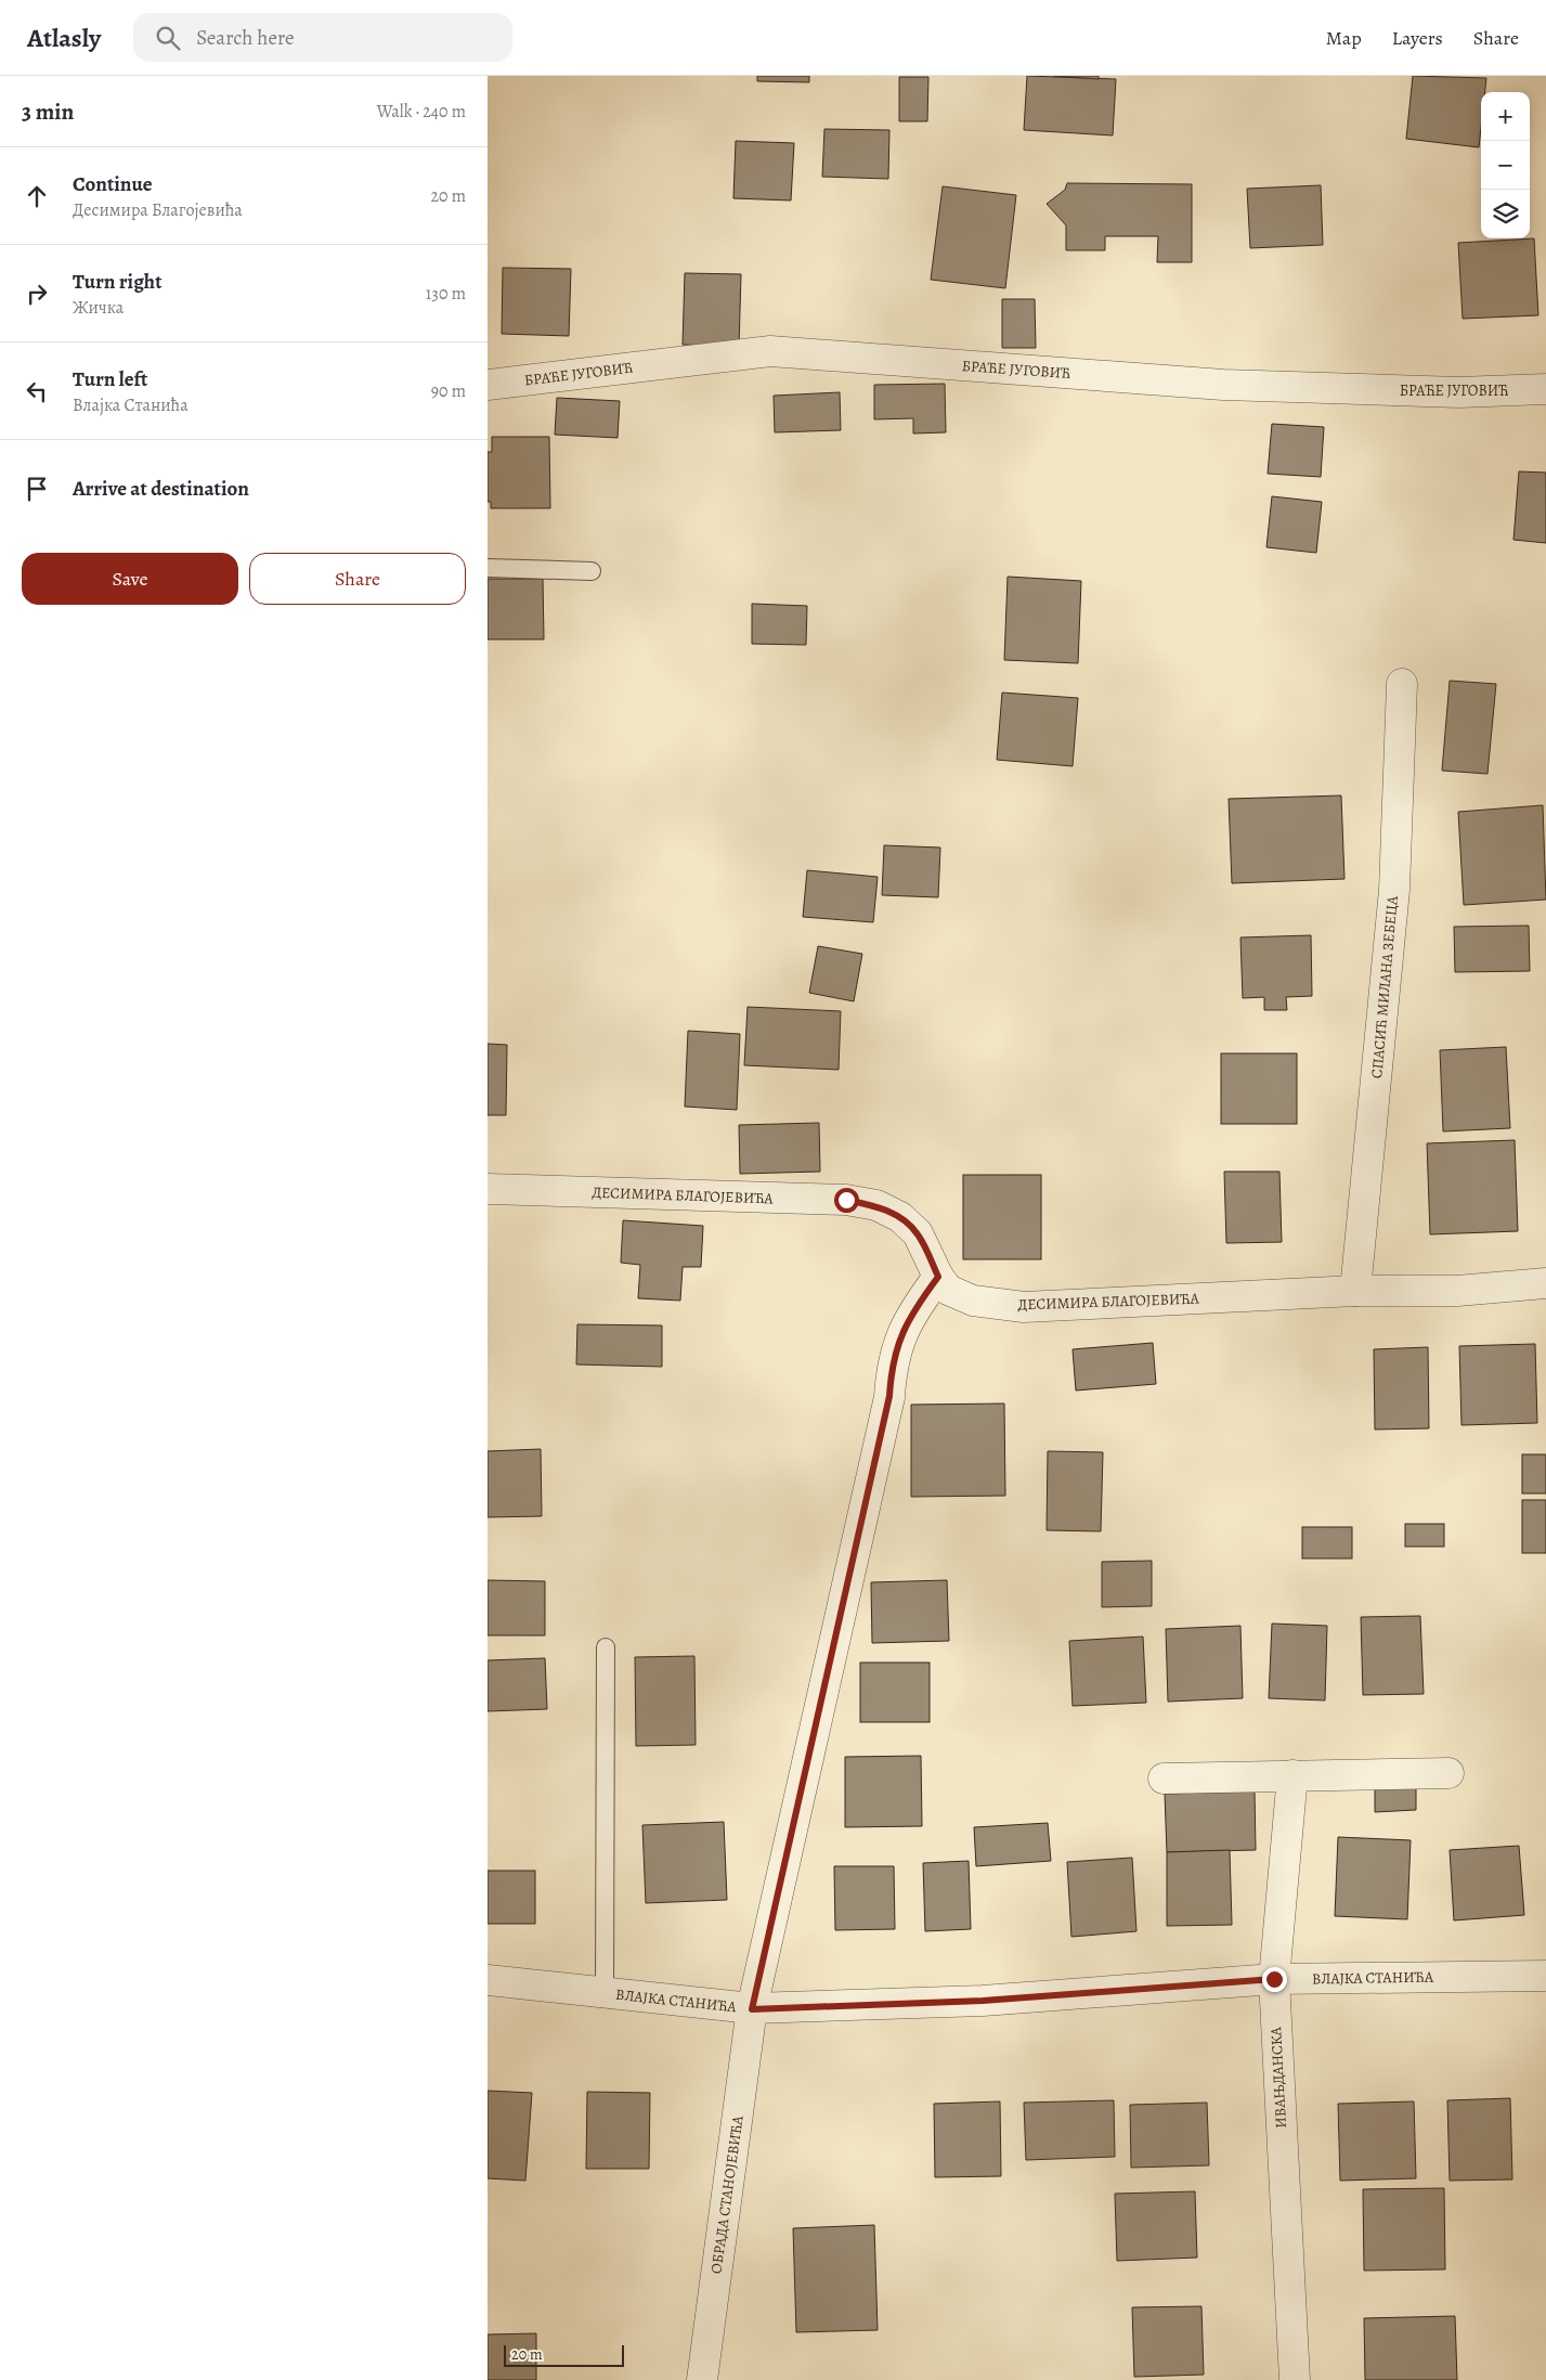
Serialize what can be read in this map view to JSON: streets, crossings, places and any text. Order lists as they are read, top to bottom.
{
  "streets": {
    "street": [
      "БРАЋЕ ЈУГОВИЋ",
      "СПАСИЋ МИЛАНА ЗЕБЕЦА",
      "ДЕСИМИРА БЛАГОЈЕВИЋА",
      "ВЛАЈКА СТАНИЋА",
      "ИВАЊДАНСКА",
      "ОБРАДА СТАНОЈЕВИЋА"
    ]
  },
  "crossings": [
    ["СПАСИЋ МИЛАНА ЗЕБЕЦА", "ДЕСИМИРА БЛАГОЈЕВИЋА"],
    ["ДЕСИМИРА БЛАГОЈЕВИЋА", "ОБРАДА СТАНОЈЕВИЋА"],
    ["ВЛАЈКА СТАНИЋА", "ИВАЊДАНСКА"],
    ["ВЛАЈКА СТАНИЋА", "ОБРАДА СТАНОЈЕВИЋА"]
  ],
  "scale_bar": "20 m",
  "page": {
    "header": "Atlasly",
    "search": "Search here",
    "nav": ["Map", "Layers", "Share"],
    "heading": ["3 min", "Walk · 240 m"],
    "map_buttons": ["+", "−"],
    "list": [
      ["Continue", "Десимира Благојевића", "20 m"],
      ["Turn right", "Жичка", "130 m"],
      ["Turn left", "Влајка Станића", "90 m"],
      "Arrive at destination"
    ],
    "buttons": ["Save", "Share"],
    "scale": "20 m"
  }
}
